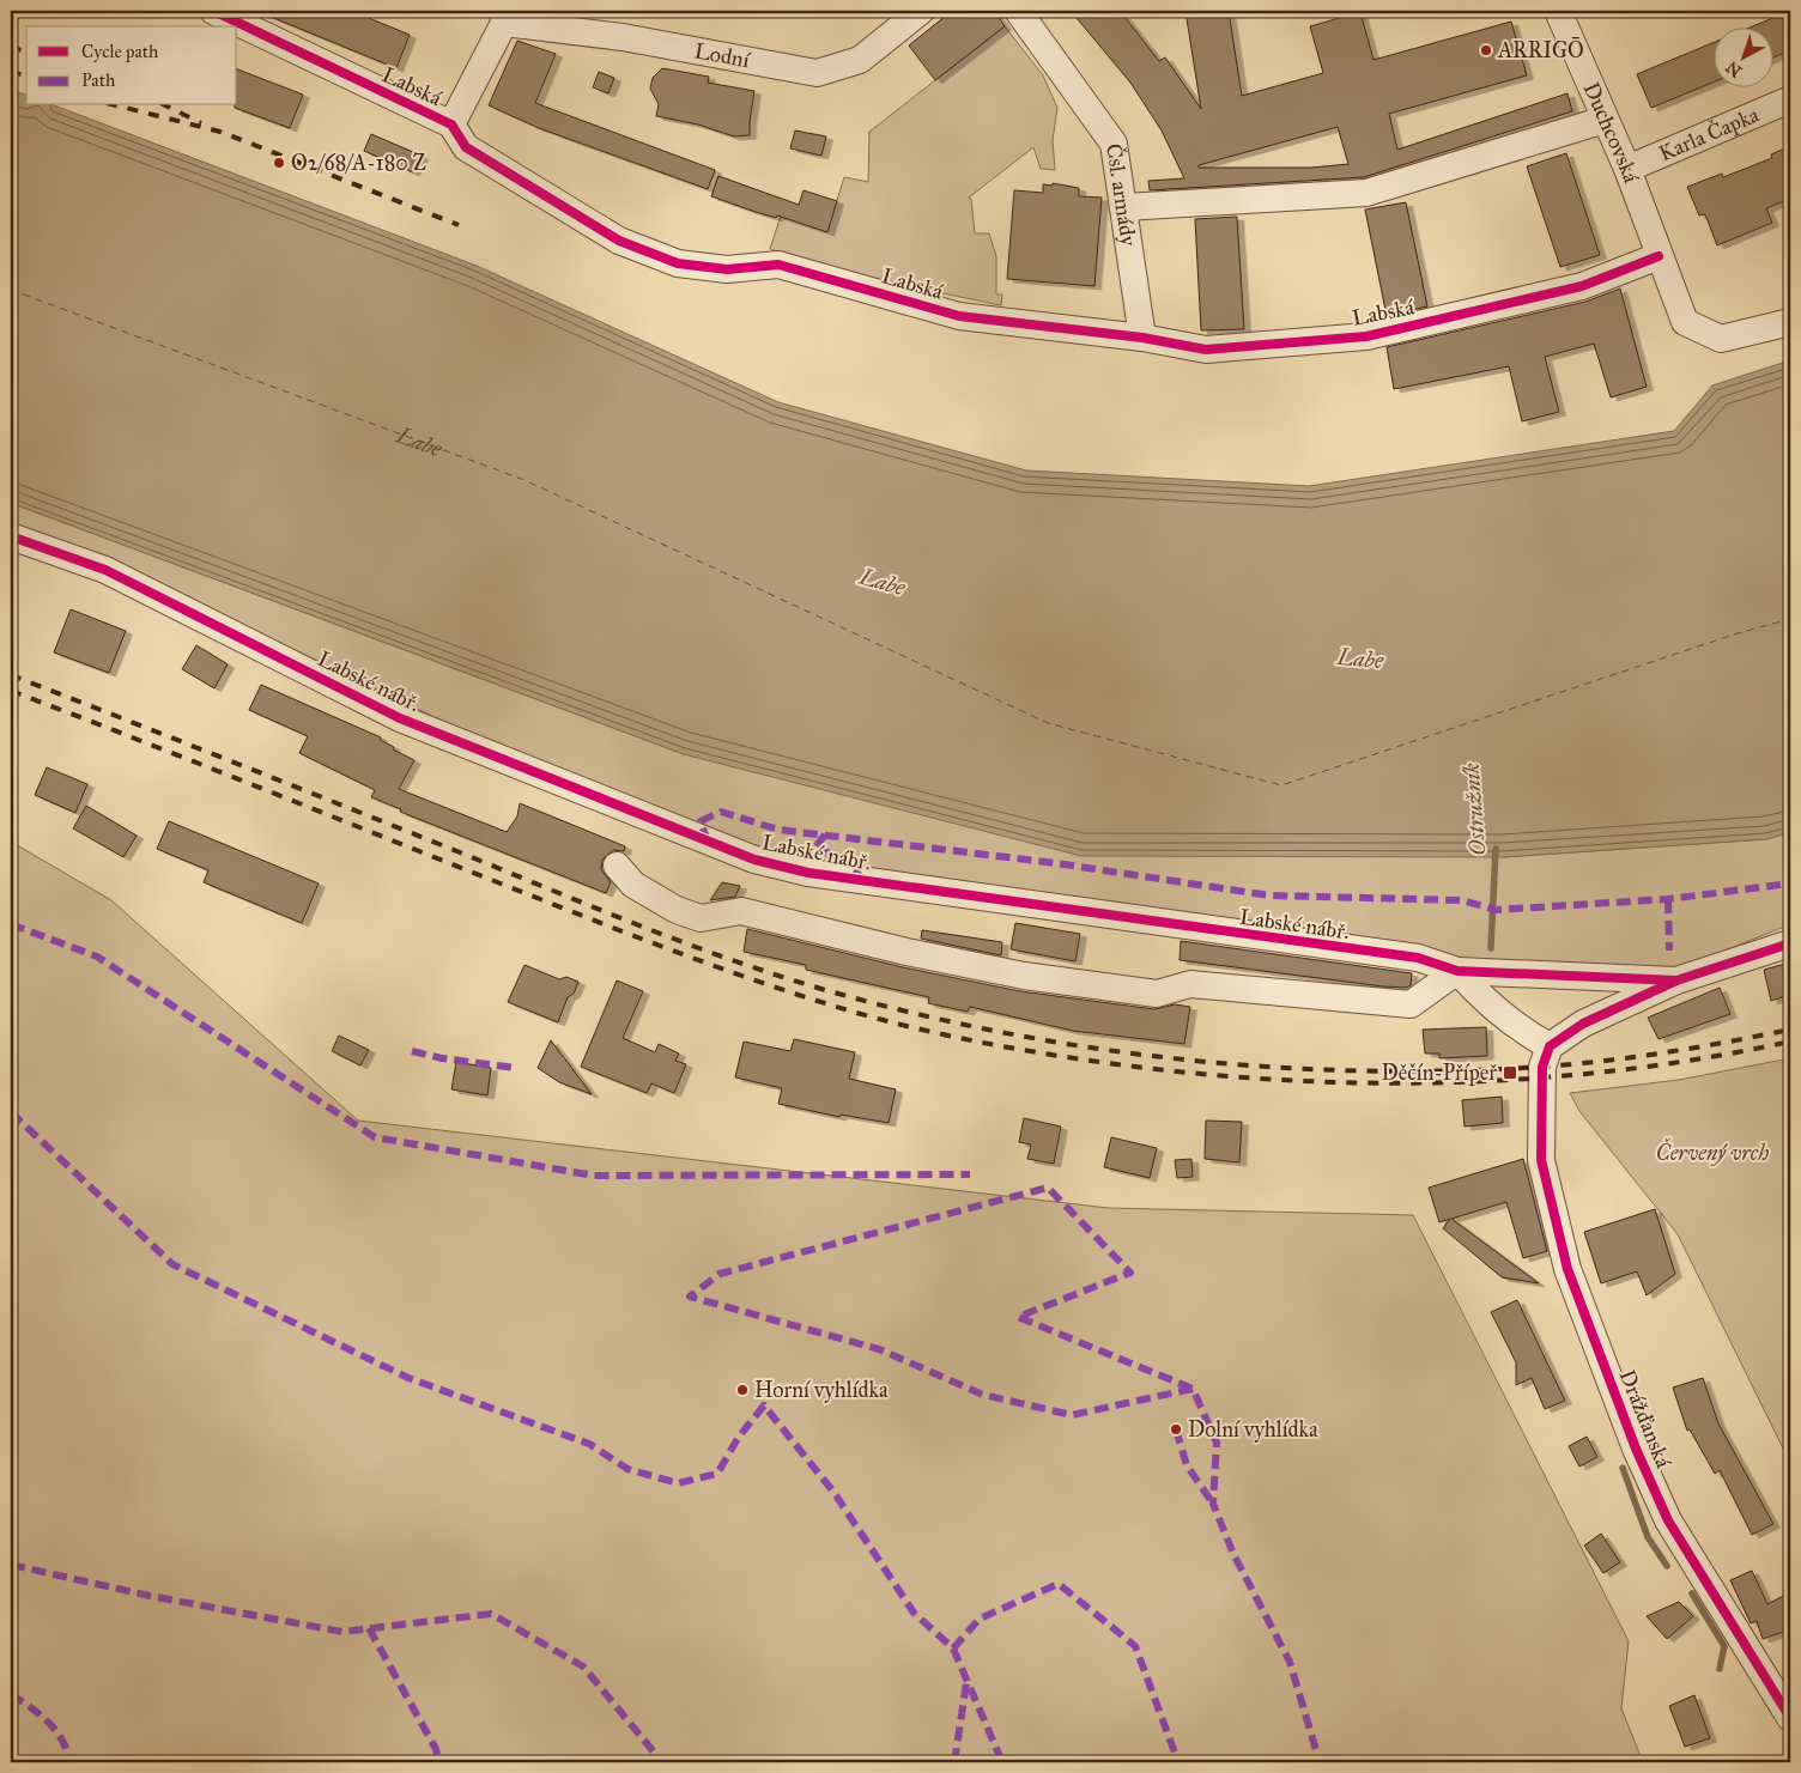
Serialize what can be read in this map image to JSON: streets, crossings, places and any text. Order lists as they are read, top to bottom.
{
  "streets": {
    "street": [
      "Lodní",
      "Labská",
      "Duchcovská",
      "Karla Čapka",
      "Čsl. armády",
      "Labské nábř.",
      "Drážďanská"
    ]
  },
  "crossings": [
    ["Labská", "Duchcovská"],
    ["Labská", "Čsl. armády"],
    ["Duchcovská", "Karla Čapka"],
    ["Labské nábř.", "Drážďanská"]
  ],
  "water": ["Labe", "Ostružník"],
  "parks": ["Červený vrch"],
  "places": {
    "other": [
      "ARRIGŌ",
      "O2/68/A-180 Z",
      "Horní vyhlídka",
      "Dolní vyhlídka"
    ],
    "transit": ["Děčín-Přípeř"]
  },
  "legend": ["Cycle path", "Path"],
  "north": "bottom left"
}
